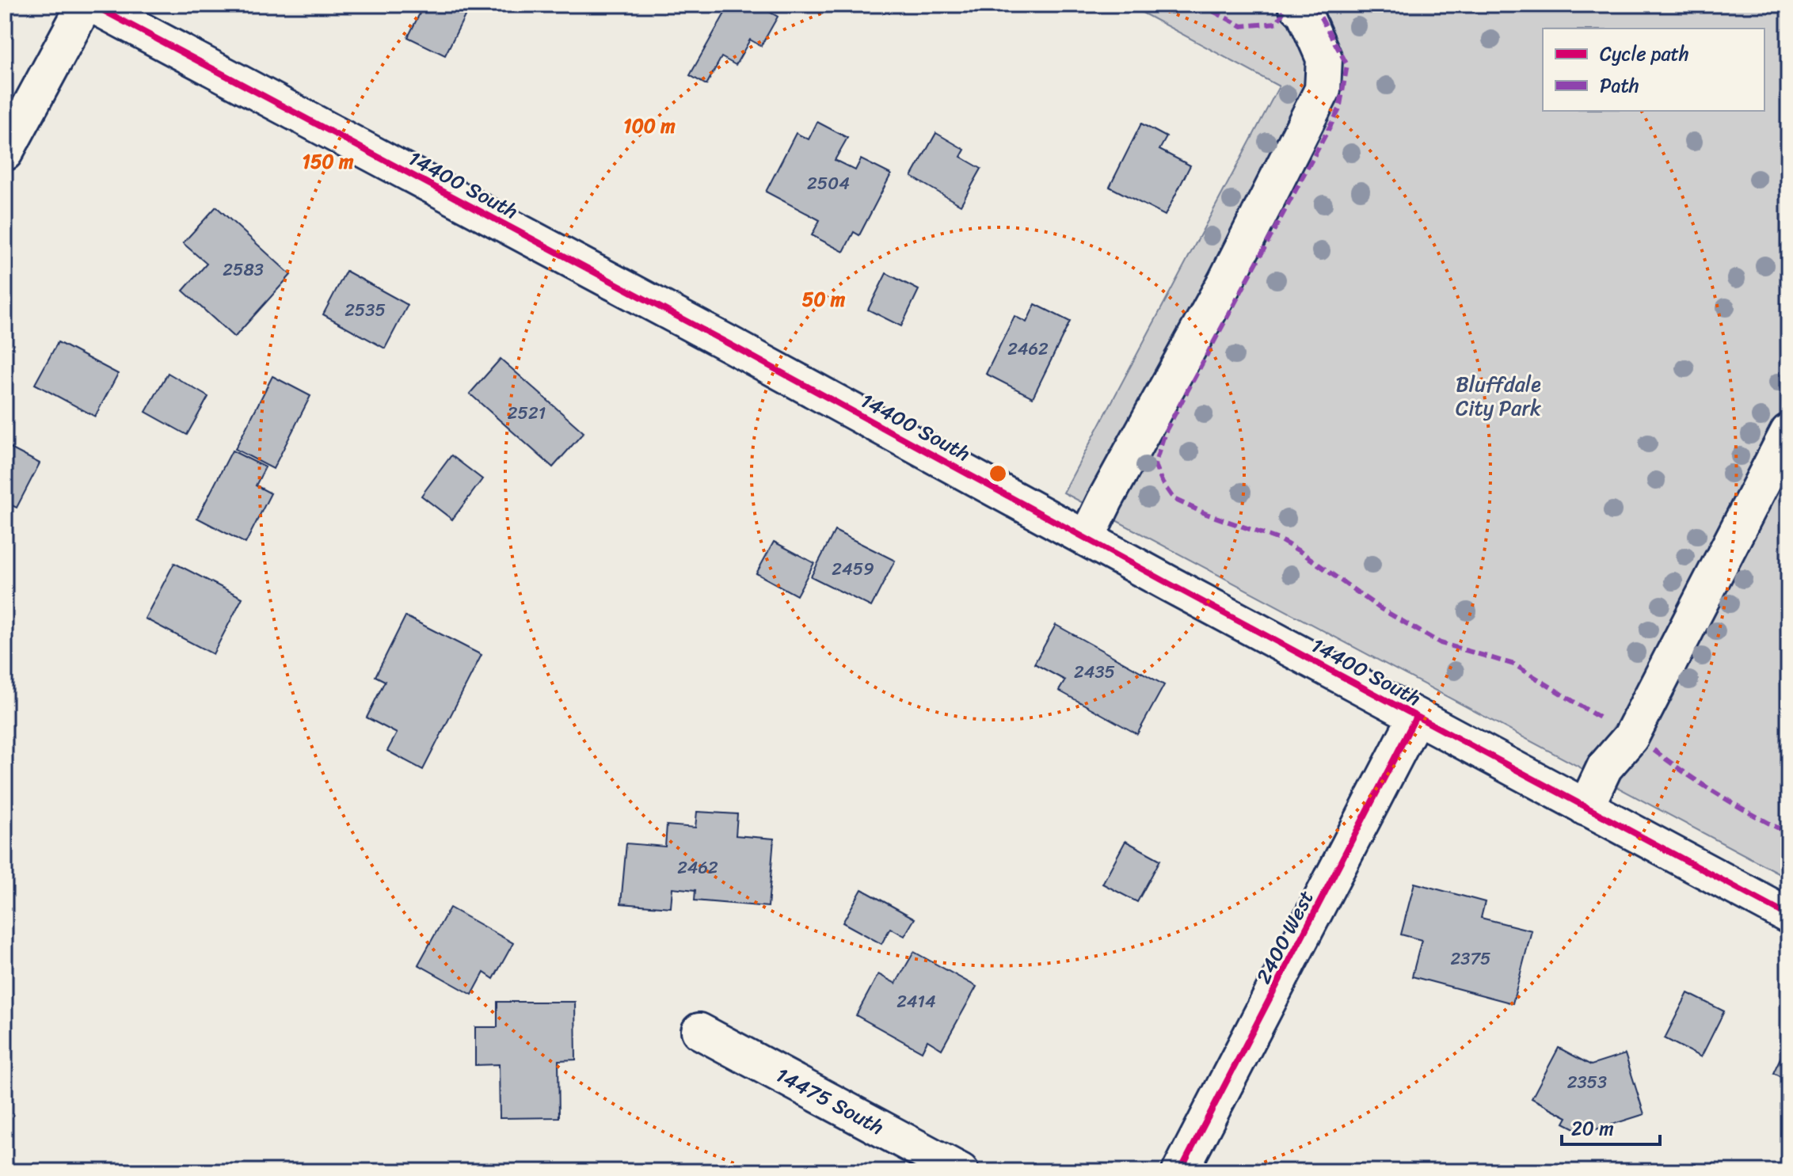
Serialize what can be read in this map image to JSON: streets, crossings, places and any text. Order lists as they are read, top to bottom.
{
  "streets": {
    "main road": ["14400 South", "2400 West", "14475 South"]
  },
  "crossings": [
    ["14400 South", "2400 West"]
  ],
  "parks": ["Bluffdale City Park"],
  "house_numbers": [
    "2504",
    "2583",
    "2535",
    "2462",
    "2521",
    "2459",
    "2435",
    "2462",
    "2375",
    "2414",
    "2353"
  ],
  "legend": ["Cycle path", "Path"],
  "scale_bar": "20 m",
  "rings": ["100 m", "150 m", "50 m"]
}
